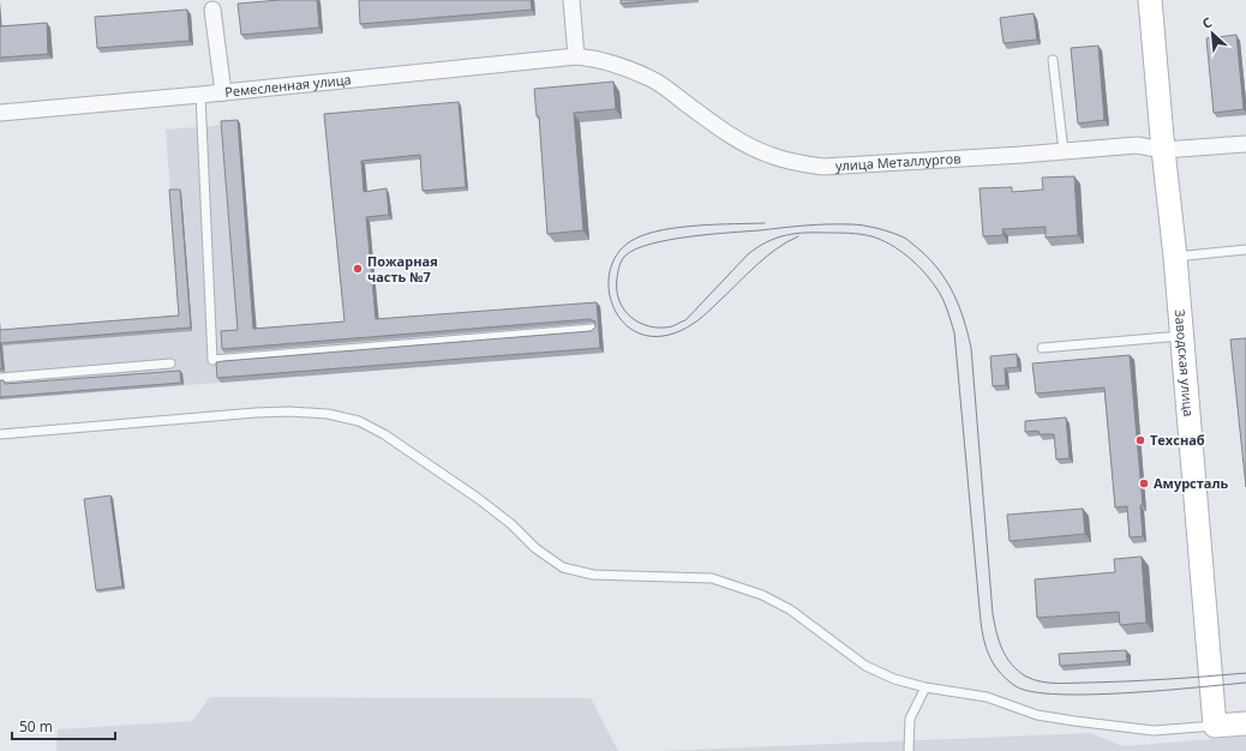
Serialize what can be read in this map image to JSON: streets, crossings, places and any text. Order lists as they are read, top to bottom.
{
  "streets": {
    "street": ["Ремесленная улица", "улица Металлургов", "Заводская улица"]
  },
  "crossings": [
    ["Ремесленная улица", "улица Металлургов"],
    ["улица Металлургов", "Заводская улица"]
  ],
  "places": ["Пожарная часть №7", "Техснаб", "Амурсталь"],
  "scale_bar": "50 m",
  "north": "top left"
}
